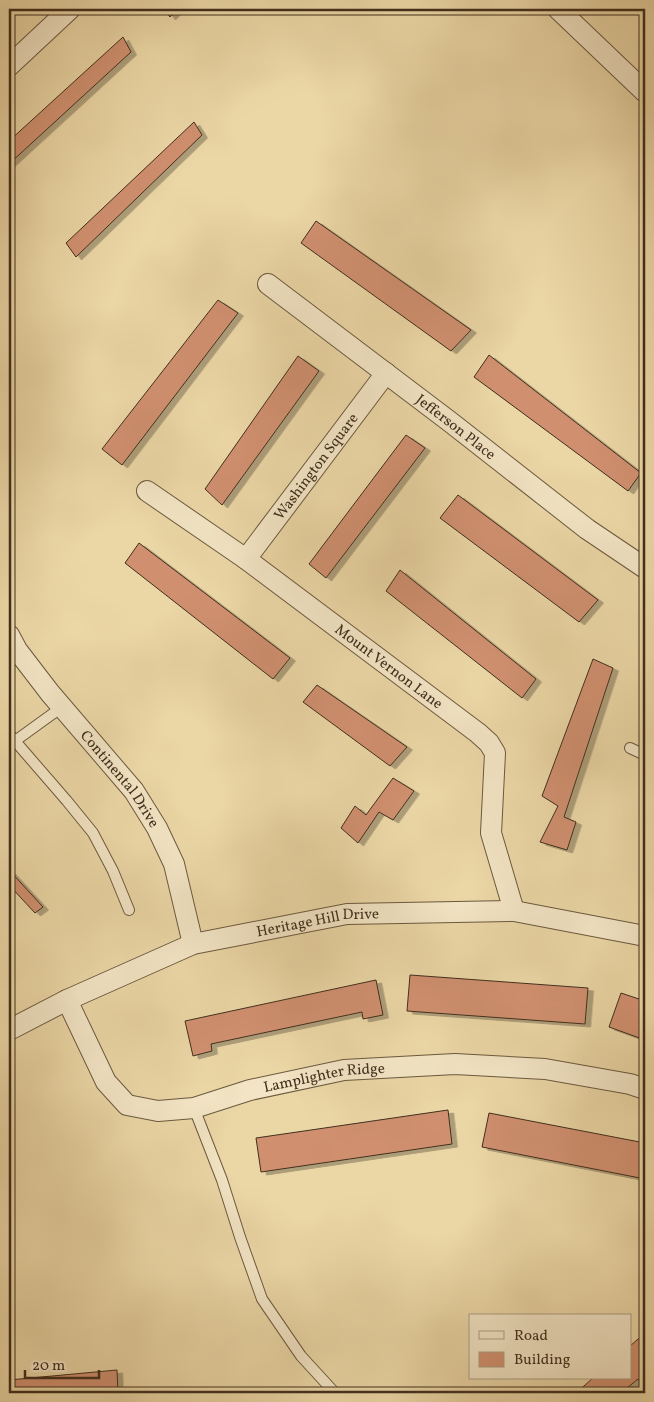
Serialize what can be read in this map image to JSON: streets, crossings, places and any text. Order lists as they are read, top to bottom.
{
  "streets": {
    "street": [
      "Jefferson Place",
      "Washington Square",
      "Mount Vernon Lane",
      "Continental Drive",
      "Heritage Hill Drive",
      "Lamplighter Ridge"
    ]
  },
  "crossings": [
    ["Jefferson Place", "Washington Square"],
    ["Washington Square", "Mount Vernon Lane"],
    ["Mount Vernon Lane", "Heritage Hill Drive"],
    ["Continental Drive", "Heritage Hill Drive"],
    ["Heritage Hill Drive", "Lamplighter Ridge"]
  ],
  "legend": ["Road", "Building"],
  "scale_bar": "20 m"
}
